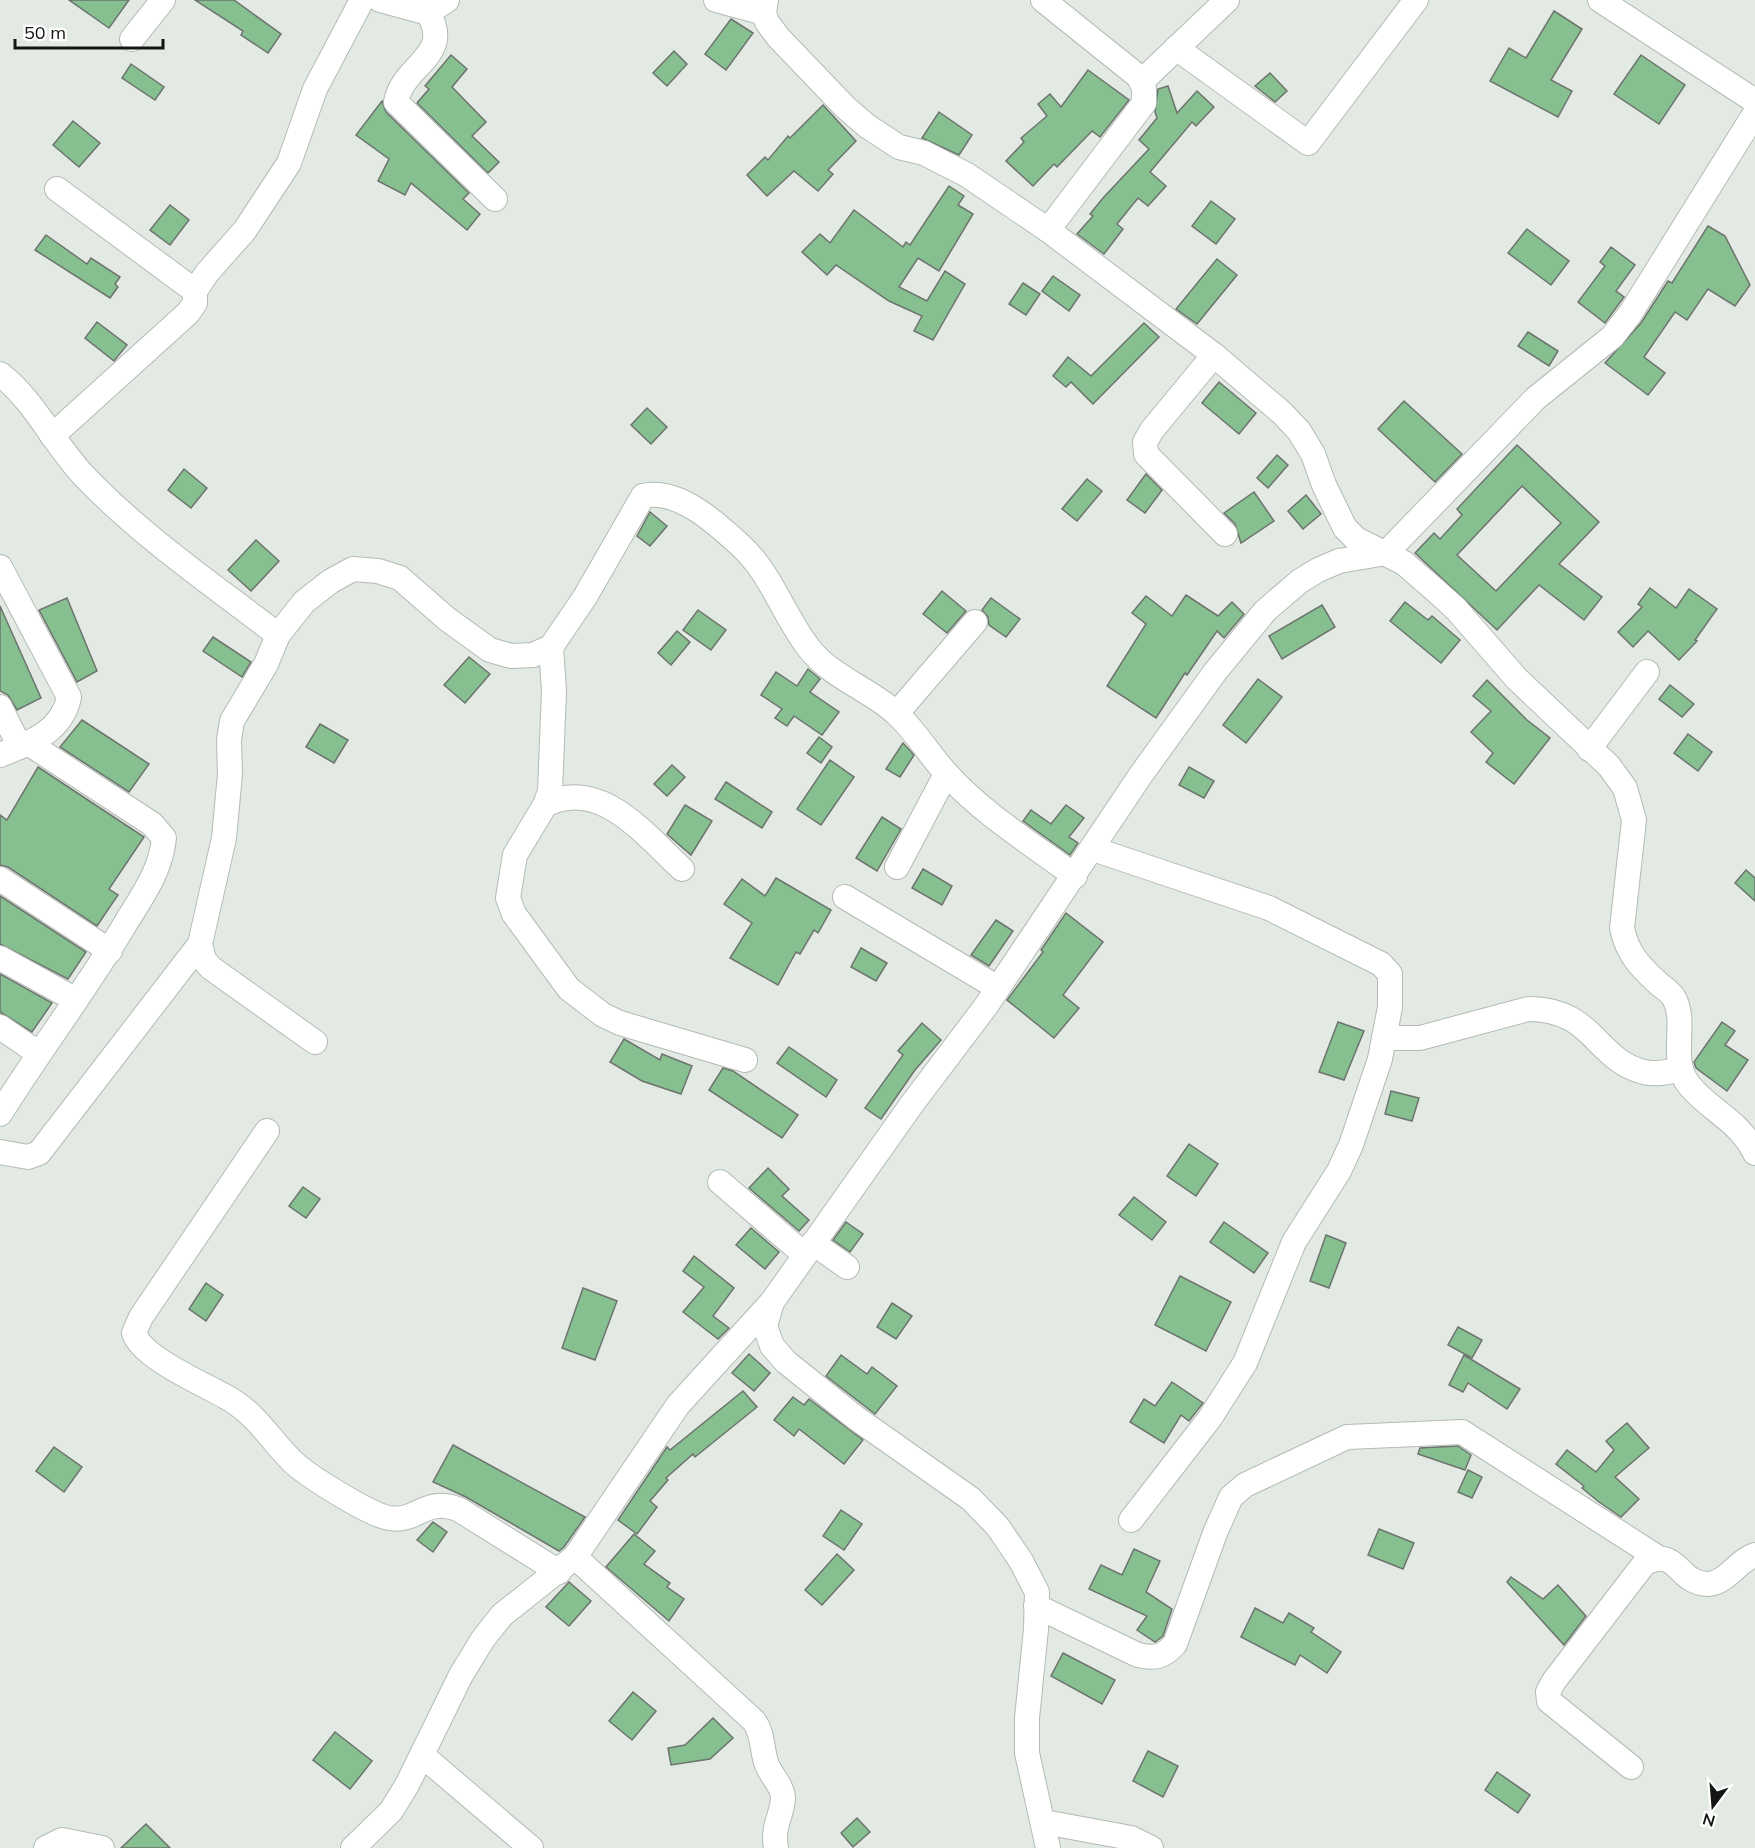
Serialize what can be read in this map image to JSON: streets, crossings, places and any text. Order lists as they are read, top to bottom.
{
  "scale_bar": "50 m",
  "north": "bottom"
}
